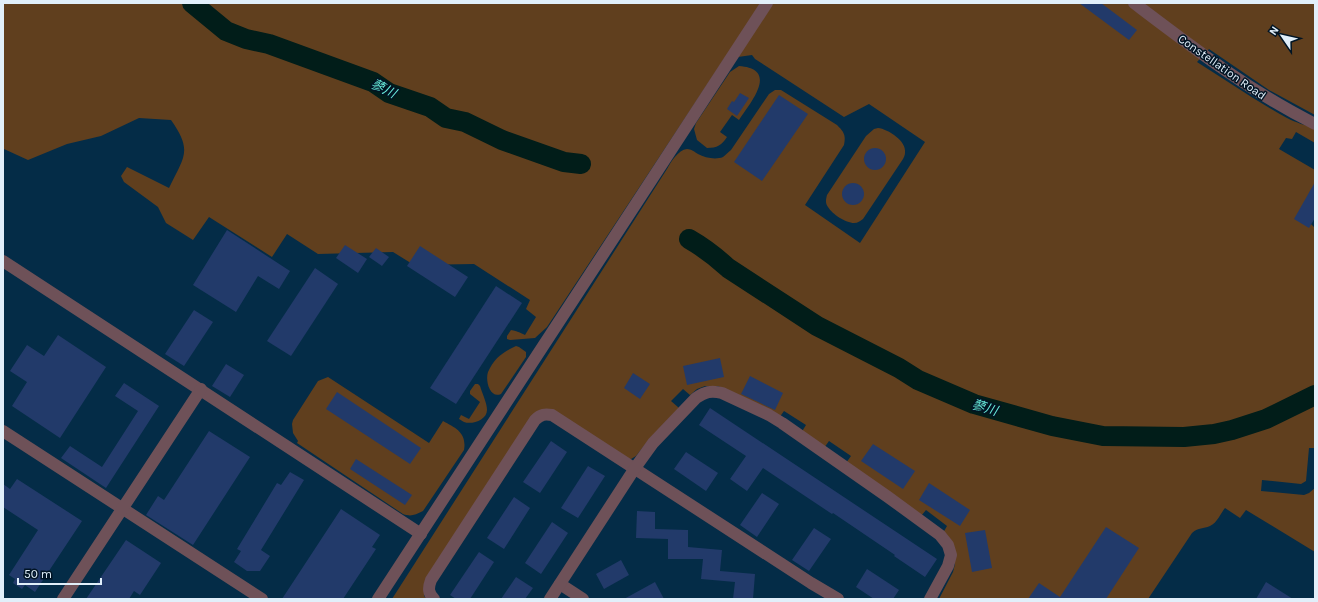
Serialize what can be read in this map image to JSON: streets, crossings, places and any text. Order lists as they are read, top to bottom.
{
  "streets": {
    "lane": ["Constellation Road"]
  },
  "water": ["蓼川"],
  "scale_bar": "50 m",
  "north": "top left"
}
